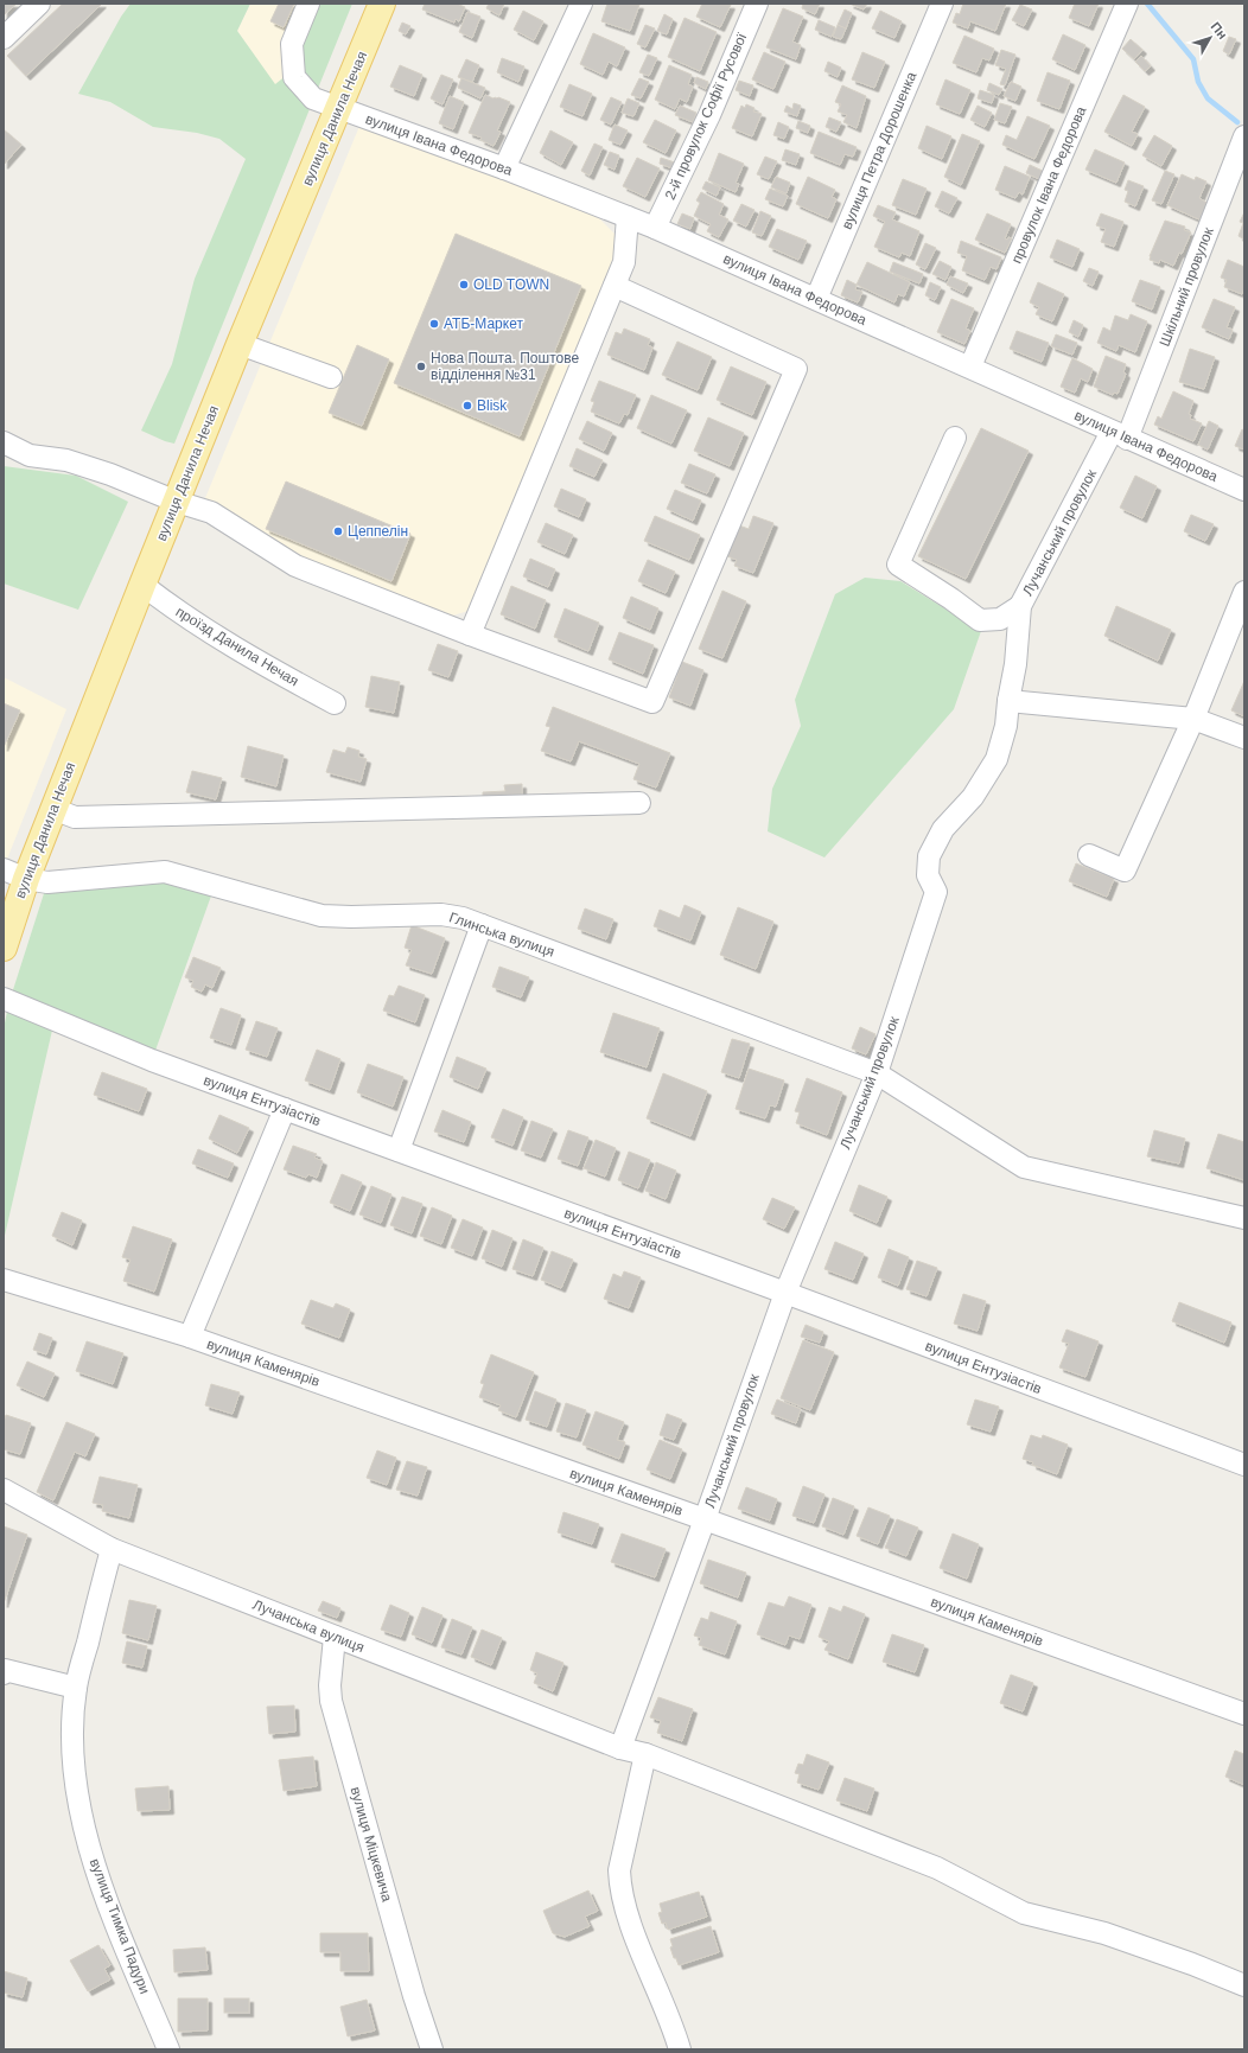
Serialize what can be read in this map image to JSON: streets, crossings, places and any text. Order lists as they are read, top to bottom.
{
  "streets": {
    "main road": ["вулиця Данила Нечая"],
    "street": [
      "2-й провулок Софії Русової",
      "вулиця Івана Федорова",
      "вулиця Петра Дорошенка",
      "провулок Івана Федорова",
      "Шкільний провулок",
      "Лучанський провулок",
      "проїзд Данила Нечая",
      "Глинська вулиця",
      "вулиця Ентузіастів",
      "вулиця Каменярів",
      "Лучанська вулиця",
      "вулиця Міцкевича",
      "вулиця Тимка Падури"
    ]
  },
  "crossings": [
    ["2-й провулок Софії Русової", "вулиця Івана Федорова"],
    ["вулиця Данила Нечая", "вулиця Івана Федорова"],
    ["вулиця Данила Нечая", "проїзд Данила Нечая"],
    ["вулиця Данила Нечая", "Глинська вулиця"],
    ["вулиця Івана Федорова", "вулиця Петра Дорошенка"],
    ["вулиця Івана Федорова", "провулок Івана Федорова"],
    ["вулиця Івана Федорова", "Шкільний провулок"],
    ["вулиця Івана Федорова", "Лучанський провулок"],
    ["Шкільний провулок", "Лучанський провулок"],
    ["Лучанський провулок", "Глинська вулиця"],
    ["Лучанський провулок", "вулиця Ентузіастів"],
    ["Лучанський провулок", "вулиця Каменярів"],
    ["Лучанський провулок", "Лучанська вулиця"],
    ["Лучанська вулиця", "вулиця Міцкевича"],
    ["Лучанська вулиця", "вулиця Тимка Падури"]
  ],
  "places": [
    "OLD TOWN",
    "АТБ-Маркет",
    "Нова Пошта. Поштове відділення №31",
    "Blisk",
    "Цеппелін"
  ],
  "north": "top right"
}
